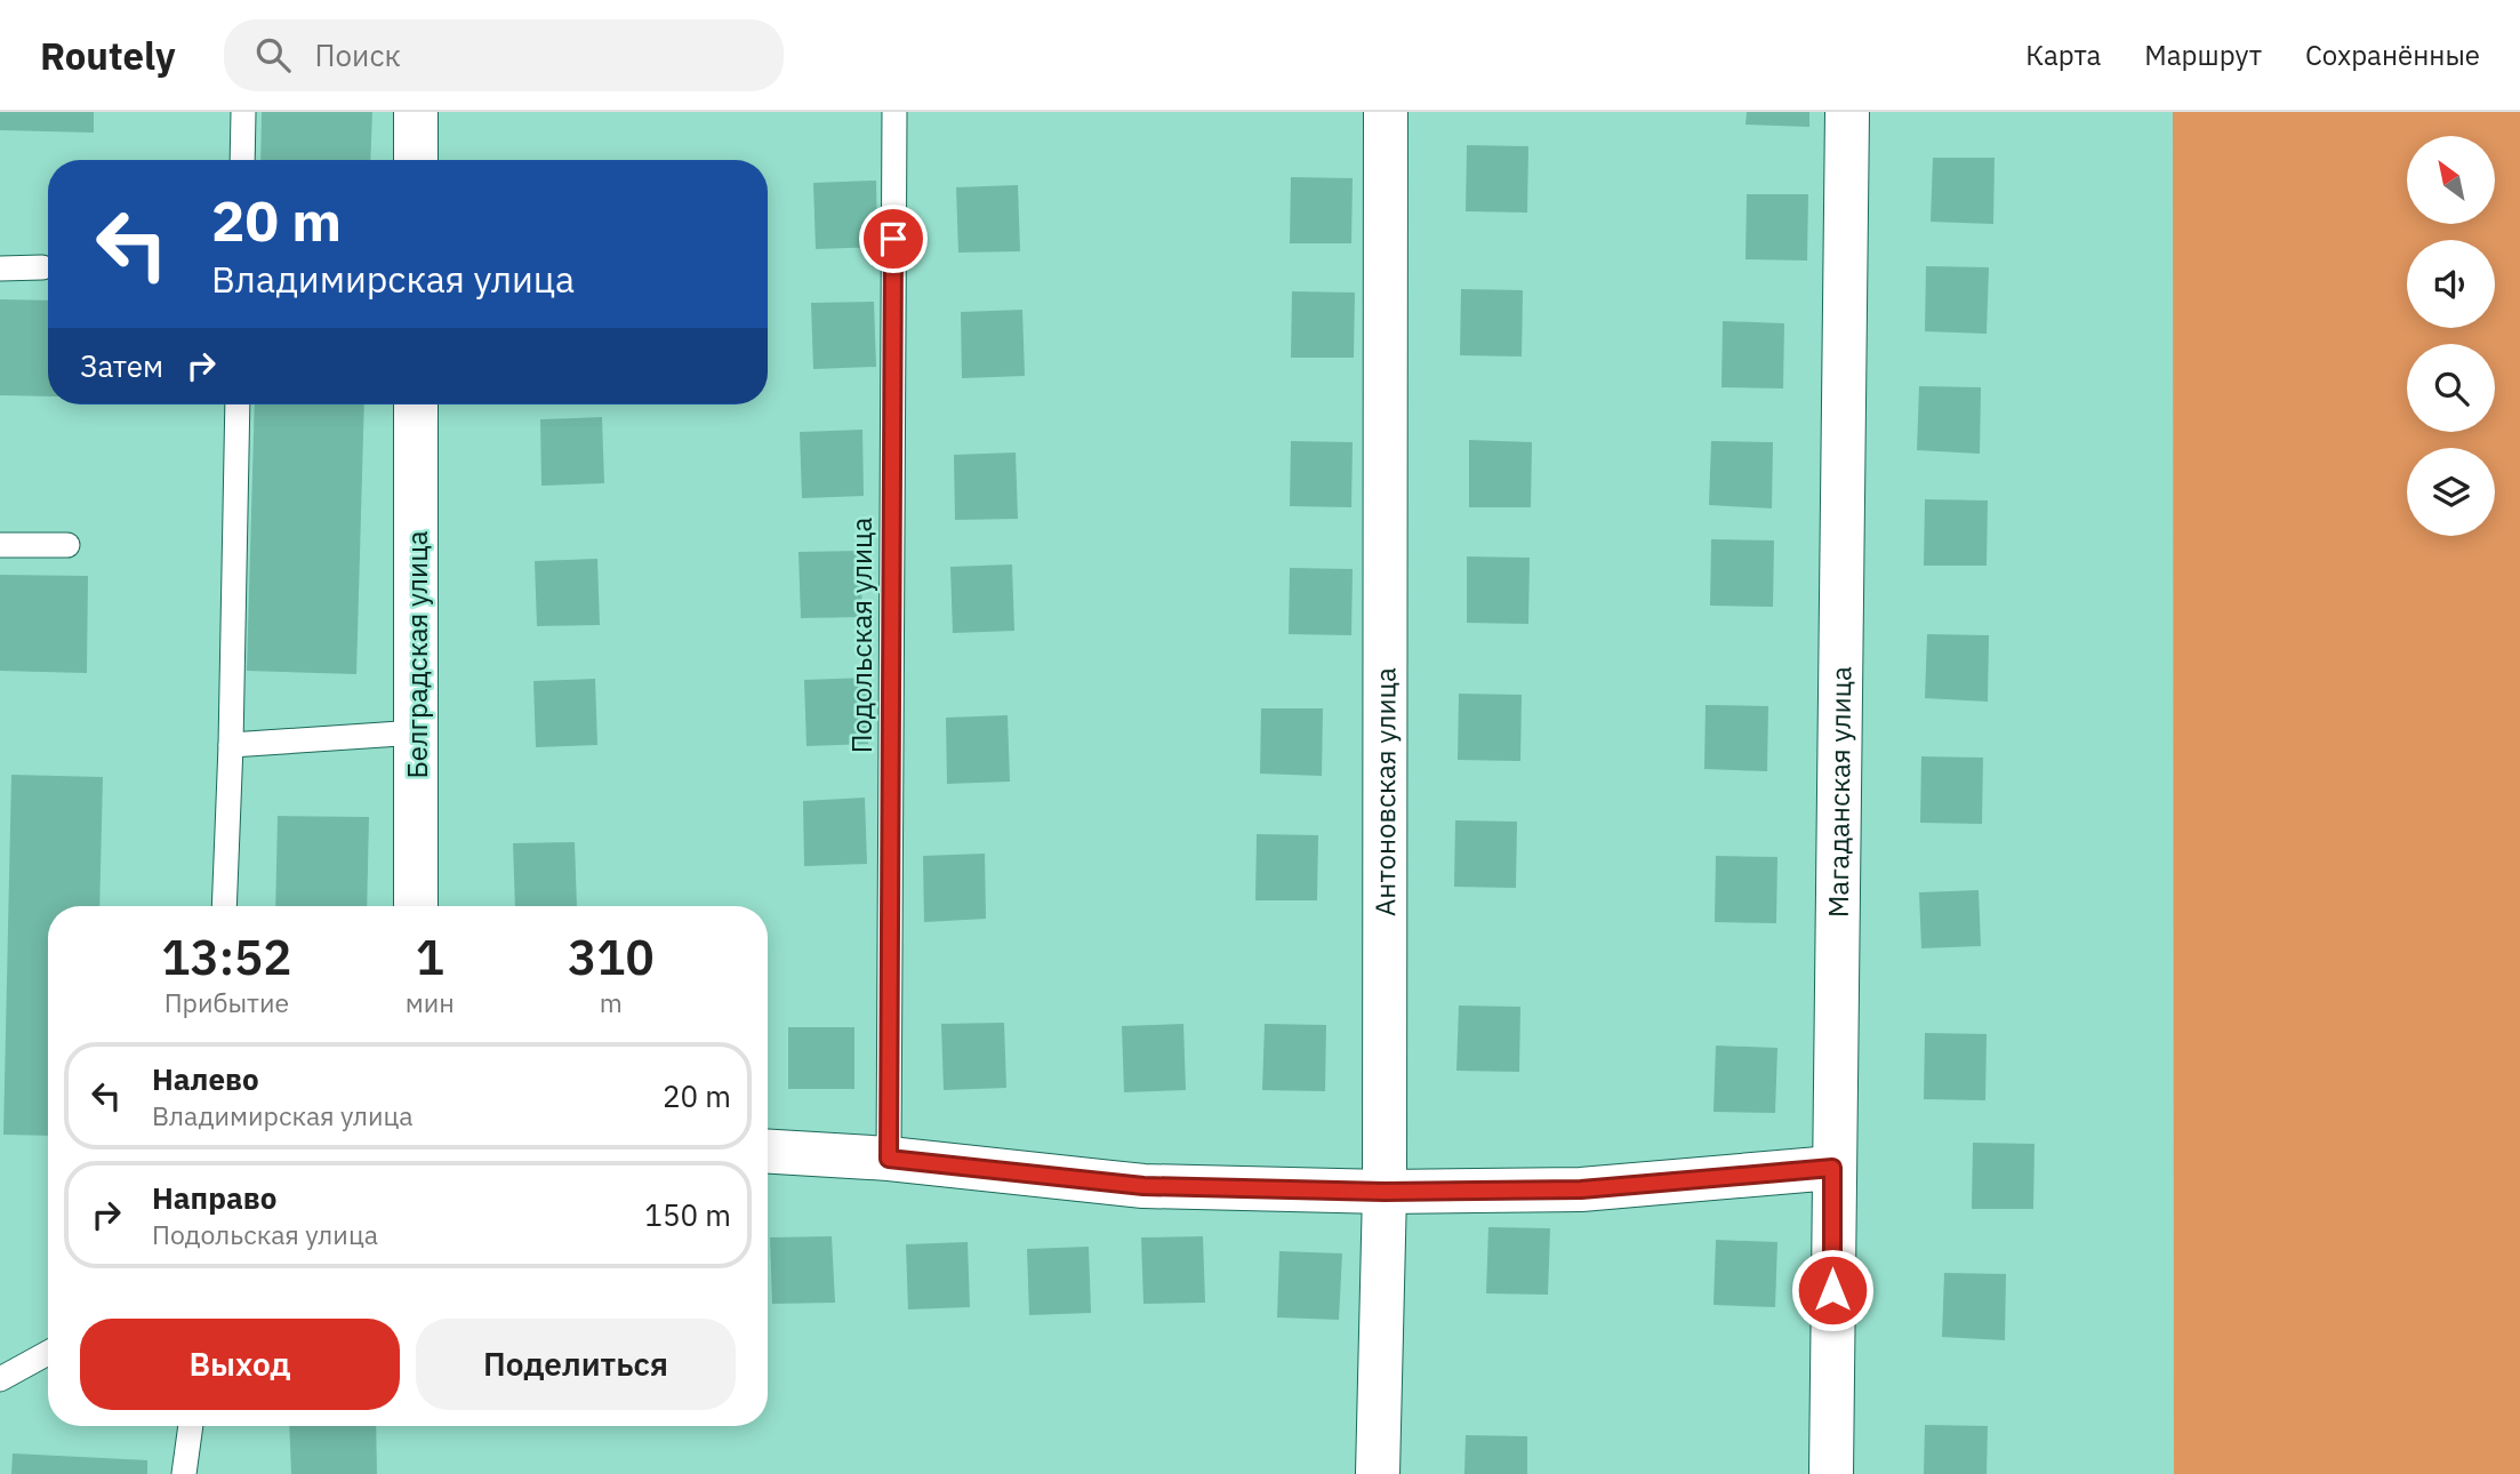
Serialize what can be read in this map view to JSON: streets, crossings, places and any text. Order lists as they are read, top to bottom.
{
  "streets": {
    "street": ["Белградская улица", "Антоновская улица", "Магаданская улица"],
    "lane": ["Подольская улица"]
  },
  "north": "top left",
  "page": {
    "header": "Routely",
    "search": "Поиск",
    "nav": ["Карта", "Маршрут", "Сохранённые"],
    "turn": ["20 m", "Владимирская улица"],
    "then": "Затем",
    "eta": [
      "13:52",
      "Прибытие",
      "1",
      "мин",
      "310",
      "m"
    ],
    "list": [
      {
        "name": "Налево",
        "note": "Владимирская улица",
        "value": "20 m"
      },
      {
        "name": "Направо",
        "note": "Подольская улица",
        "value": "150 m"
      }
    ],
    "buttons": ["Выход", "Поделиться"]
  }
}
